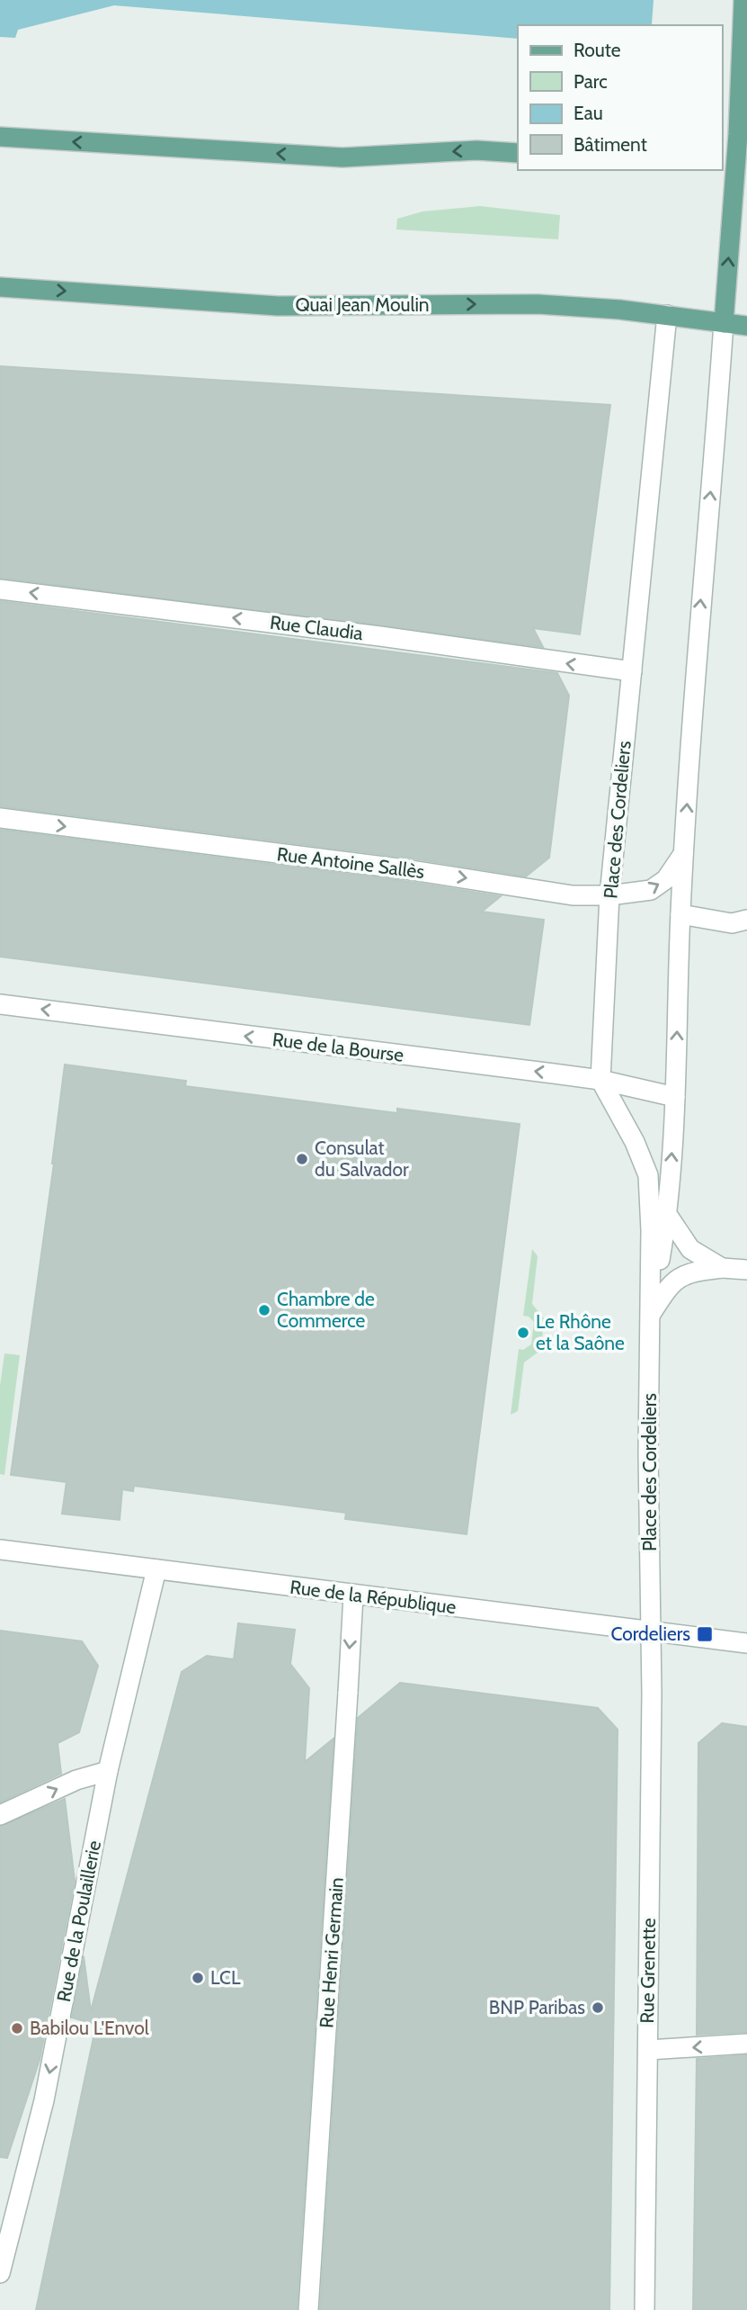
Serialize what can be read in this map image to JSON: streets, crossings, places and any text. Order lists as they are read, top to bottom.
{
  "streets": {
    "main road": ["Quai Jean Moulin"],
    "street": [
      "Rue Claudia",
      "Place des Cordeliers",
      "Rue Antoine Sallès",
      "Rue de la Bourse",
      "Rue de la République",
      "Rue de la Poulaillerie",
      "Rue Henri Germain",
      "Rue Grenette"
    ]
  },
  "crossings": [
    ["Quai Jean Moulin", "Place des Cordeliers"],
    ["Rue Claudia", "Place des Cordeliers"],
    ["Place des Cordeliers", "Rue Antoine Sallès"],
    ["Place des Cordeliers", "Rue de la Bourse"],
    ["Place des Cordeliers", "Rue de la République"],
    ["Place des Cordeliers", "Rue Grenette"],
    ["Rue de la République", "Rue de la Poulaillerie"],
    ["Rue de la République", "Rue Henri Germain"],
    ["Rue de la République", "Rue Grenette"]
  ],
  "one_way": [
    "Rue Claudia",
    "Rue Antoine Sallès",
    "Rue de la Bourse",
    "Rue de la Poulaillerie",
    "Rue Henri Germain"
  ],
  "places": {
    "other": [
      "Consulat du Salvador",
      "Chambre de Commerce",
      "Le Rhône et la Saône",
      "LCL",
      "BNP Paribas",
      "Babilou L'Envol"
    ],
    "transit": ["Cordeliers"]
  },
  "legend": [
    "Route",
    "Parc",
    "Eau",
    "Bâtiment"
  ]
}
